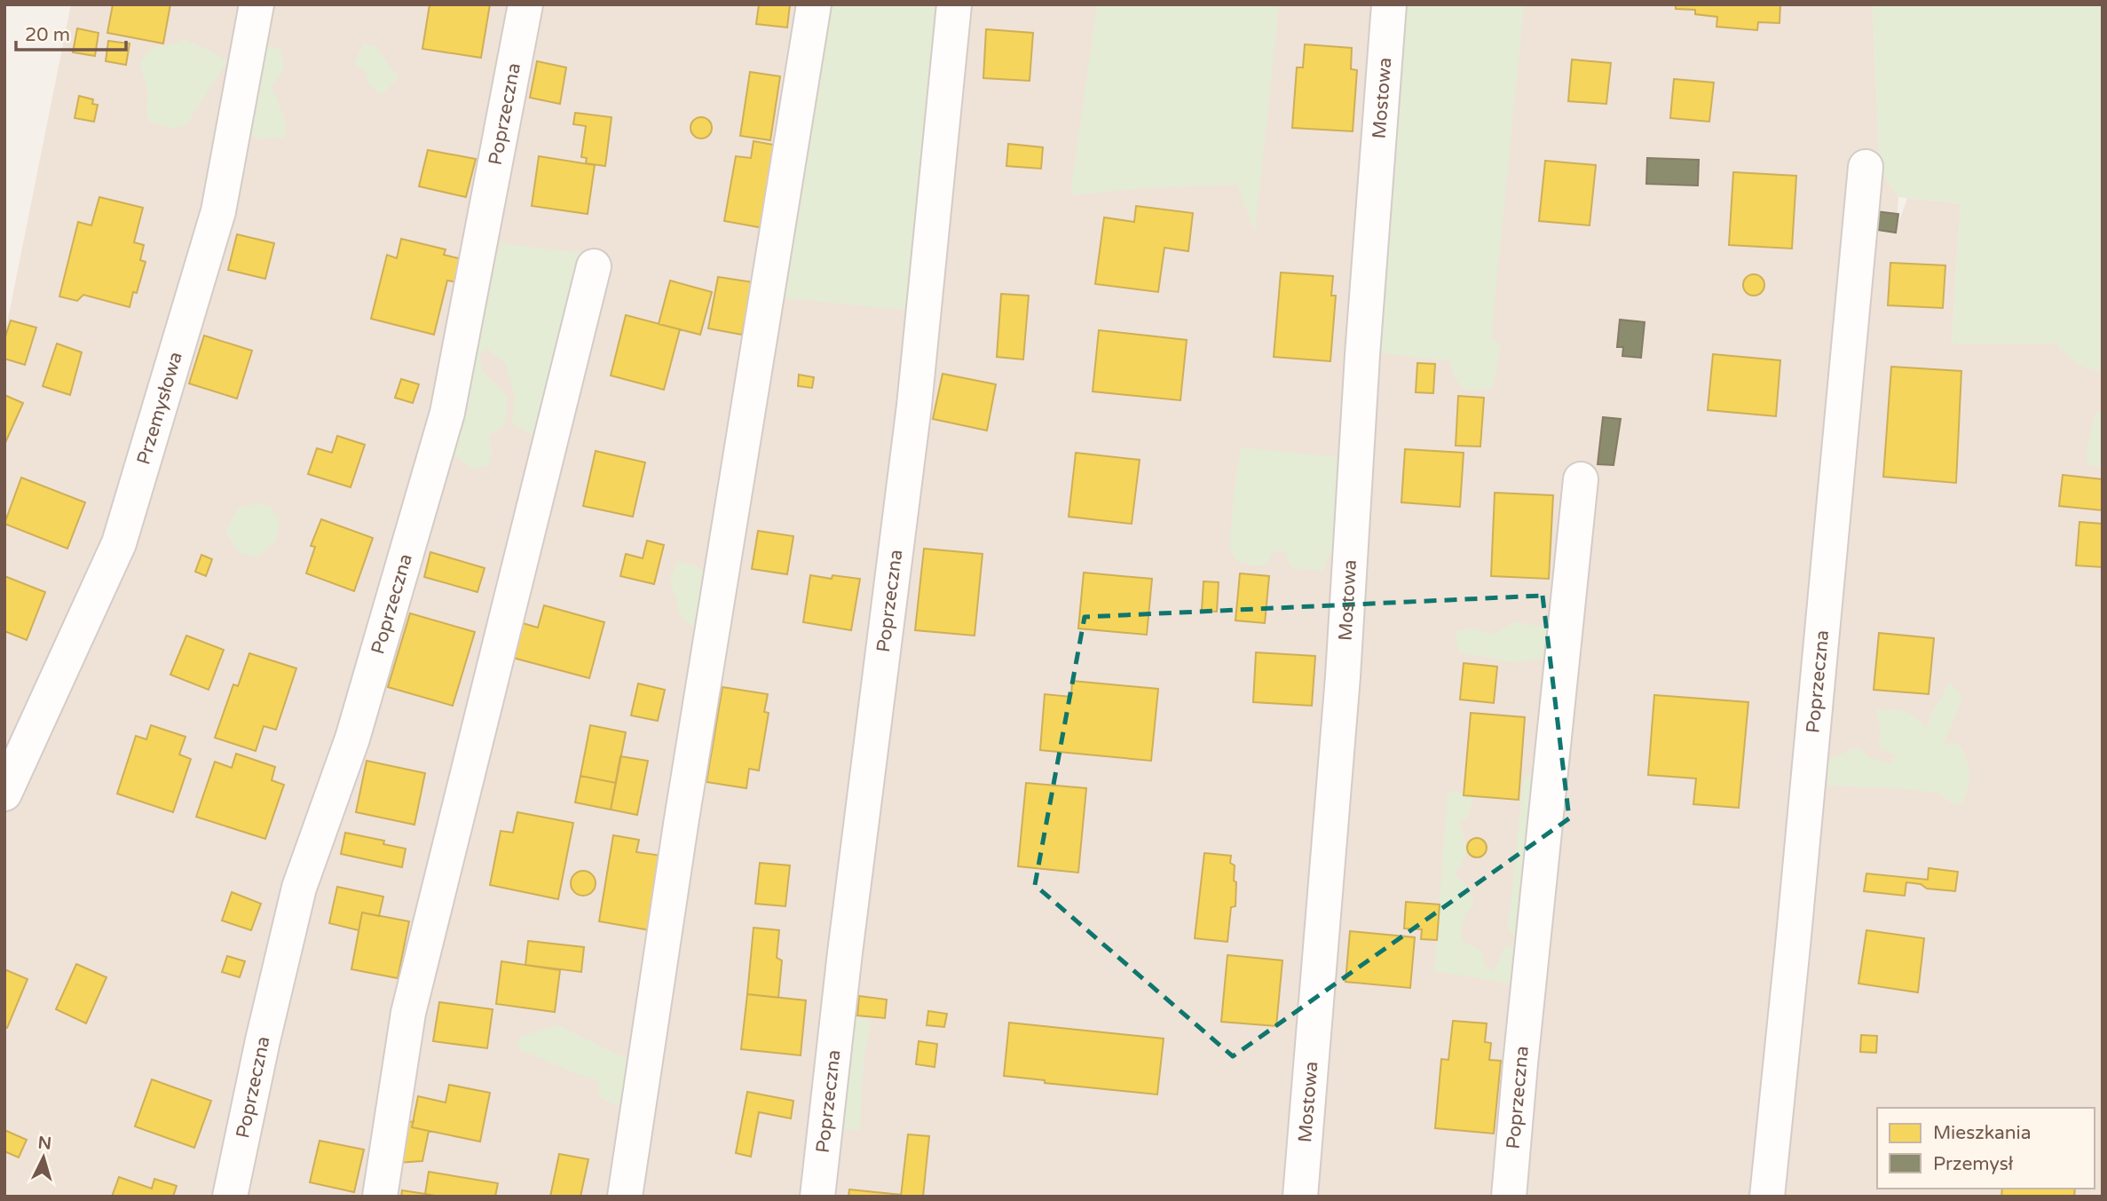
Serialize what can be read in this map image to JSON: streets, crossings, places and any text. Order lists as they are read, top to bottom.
{
  "streets": {
    "street": ["Mostowa", "Poprzeczna", "Przemysłowa"]
  },
  "legend": ["Mieszkania", "Przemysł"],
  "scale_bar": "20 m",
  "north": "top"
}
